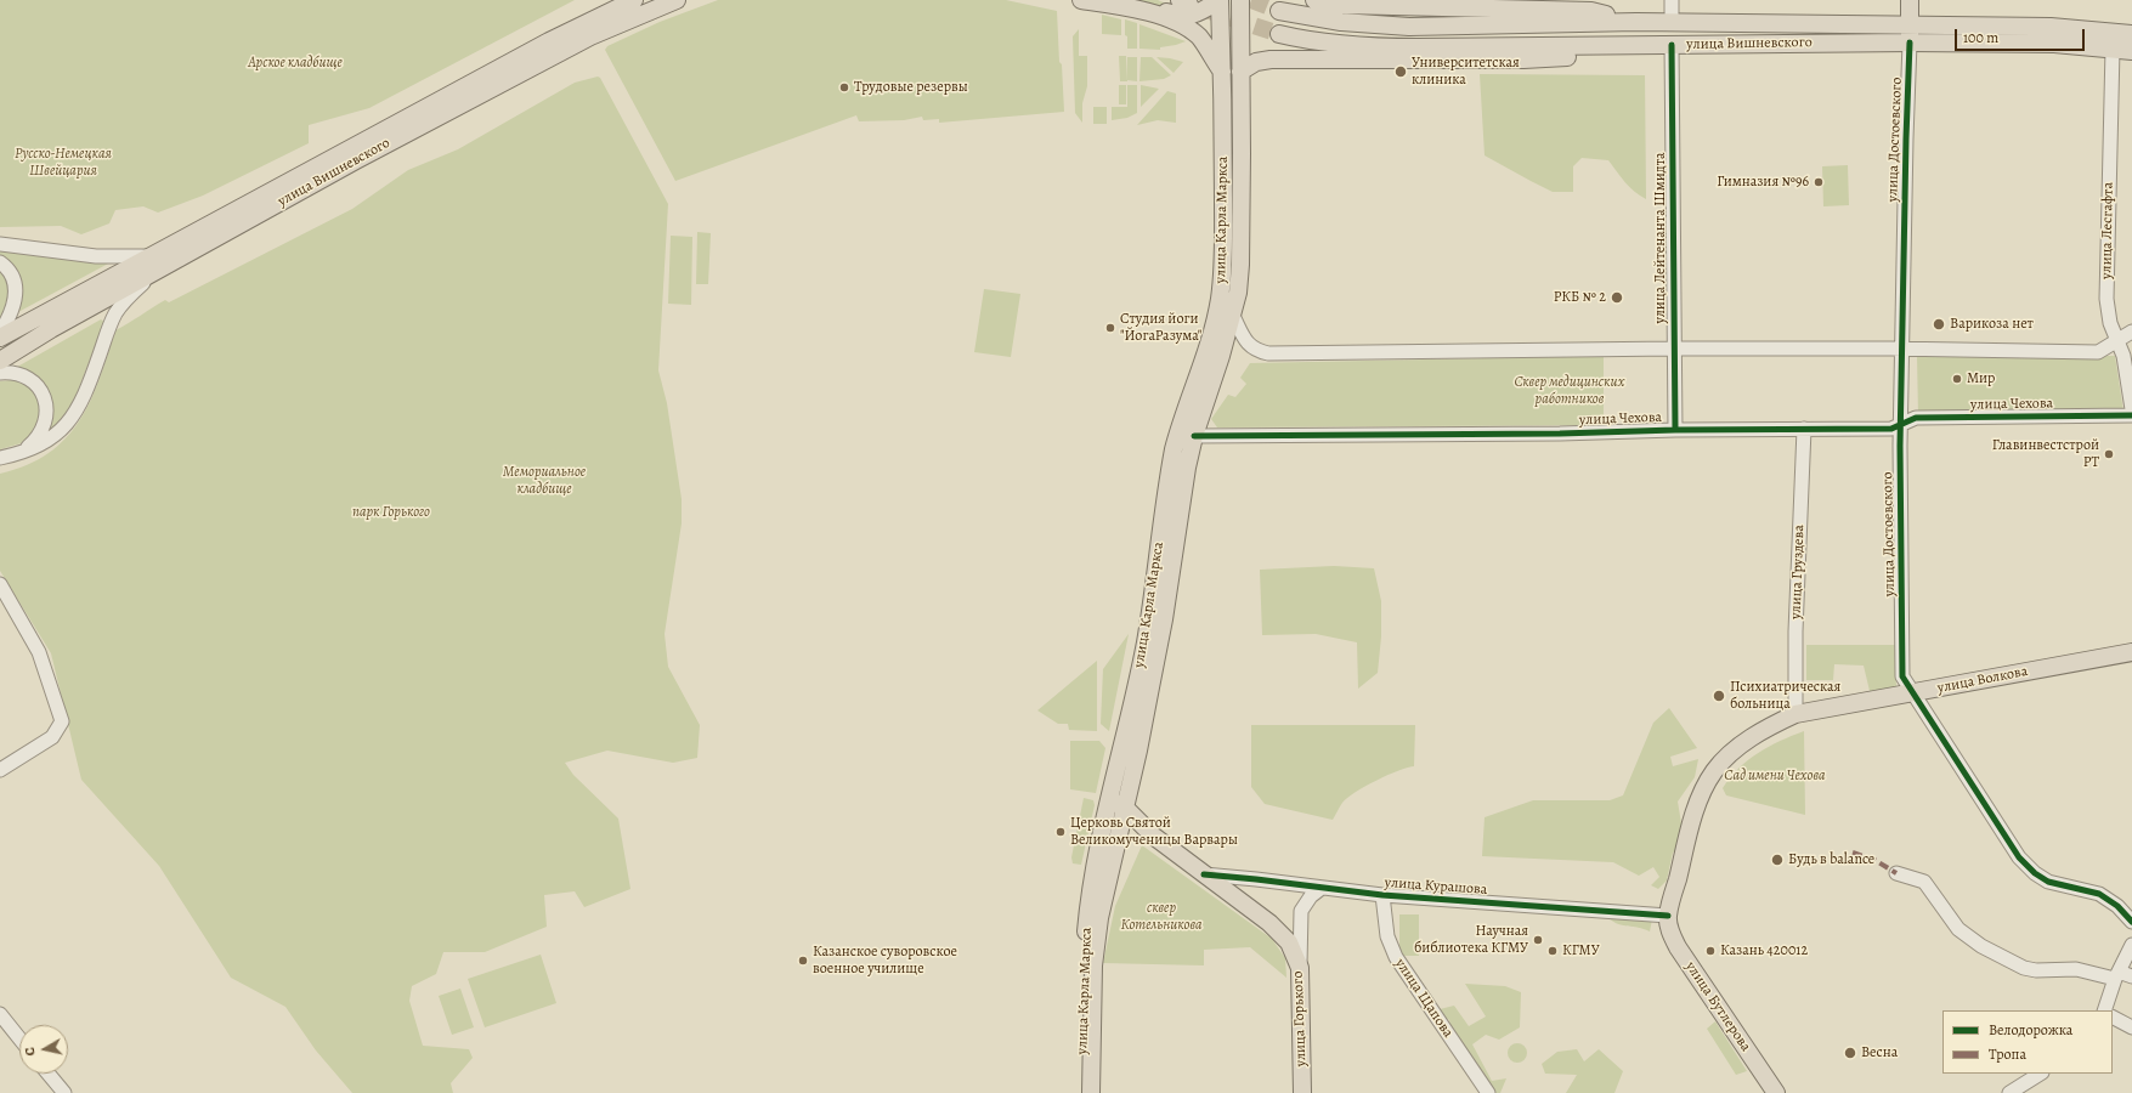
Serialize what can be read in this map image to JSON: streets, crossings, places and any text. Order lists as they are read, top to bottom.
{
  "streets": {
    "main road": [
      "улица Вишневского",
      "улица Достоевского",
      "улица Карла Маркса",
      "улица Волкова",
      "улица Бутлерова",
      "улица Горького"
    ],
    "street": [
      "улица Лесгафта",
      "улица Лейтенанта Шмидта",
      "улица Чехова",
      "улица Груздева",
      "улица Курашова",
      "улица Щапова"
    ]
  },
  "crossings": [
    ["улица Вишневского", "улица Достоевского"],
    ["улица Вишневского", "улица Лесгафта"],
    ["улица Вишневского", "улица Лейтенанта Шмидта"],
    ["улица Достоевского", "улица Чехова"],
    ["улица Достоевского", "улица Волкова"],
    ["улица Карла Маркса", "улица Чехова"],
    ["улица Карла Маркса", "улица Горького"],
    ["улица Лейтенанта Шмидта", "улица Чехова"],
    ["улица Чехова", "улица Груздева"],
    ["улица Груздева", "улица Волкова"],
    ["улица Волкова", "улица Курашова"],
    ["улица Волкова", "улица Бутлерова"],
    ["улица Курашова", "улица Щапова"],
    ["улица Курашова", "улица Бутлерова"],
    ["улица Курашова", "улица Горького"]
  ],
  "parks": [
    "Арское кладбище",
    "Русско-Немецкая Швейцария",
    "Сквер медицинских работников",
    "Мемориальное кладбище",
    "парк Горького",
    "Сад имени Чехова",
    "сквер Котельникова"
  ],
  "places": [
    "Университетская клиника",
    "Трудовые резервы",
    "Гимназия №96",
    "РКБ № 2",
    "Варикоза нет",
    "Студия йоги \"ЙогаРазума\"",
    "Мир",
    "Главинвестстрой РТ",
    "Психиатрическая больница",
    "Церковь Святой Великомученицы Варвары",
    "Будь в balance",
    "Научная библиотека КГМУ",
    "КГМУ",
    "Казань 420012",
    "Казанское суворовское военное училище",
    "Весна"
  ],
  "legend": ["Велодорожка", "Тропа"],
  "scale_bar": "100 m",
  "north": "left"
}
